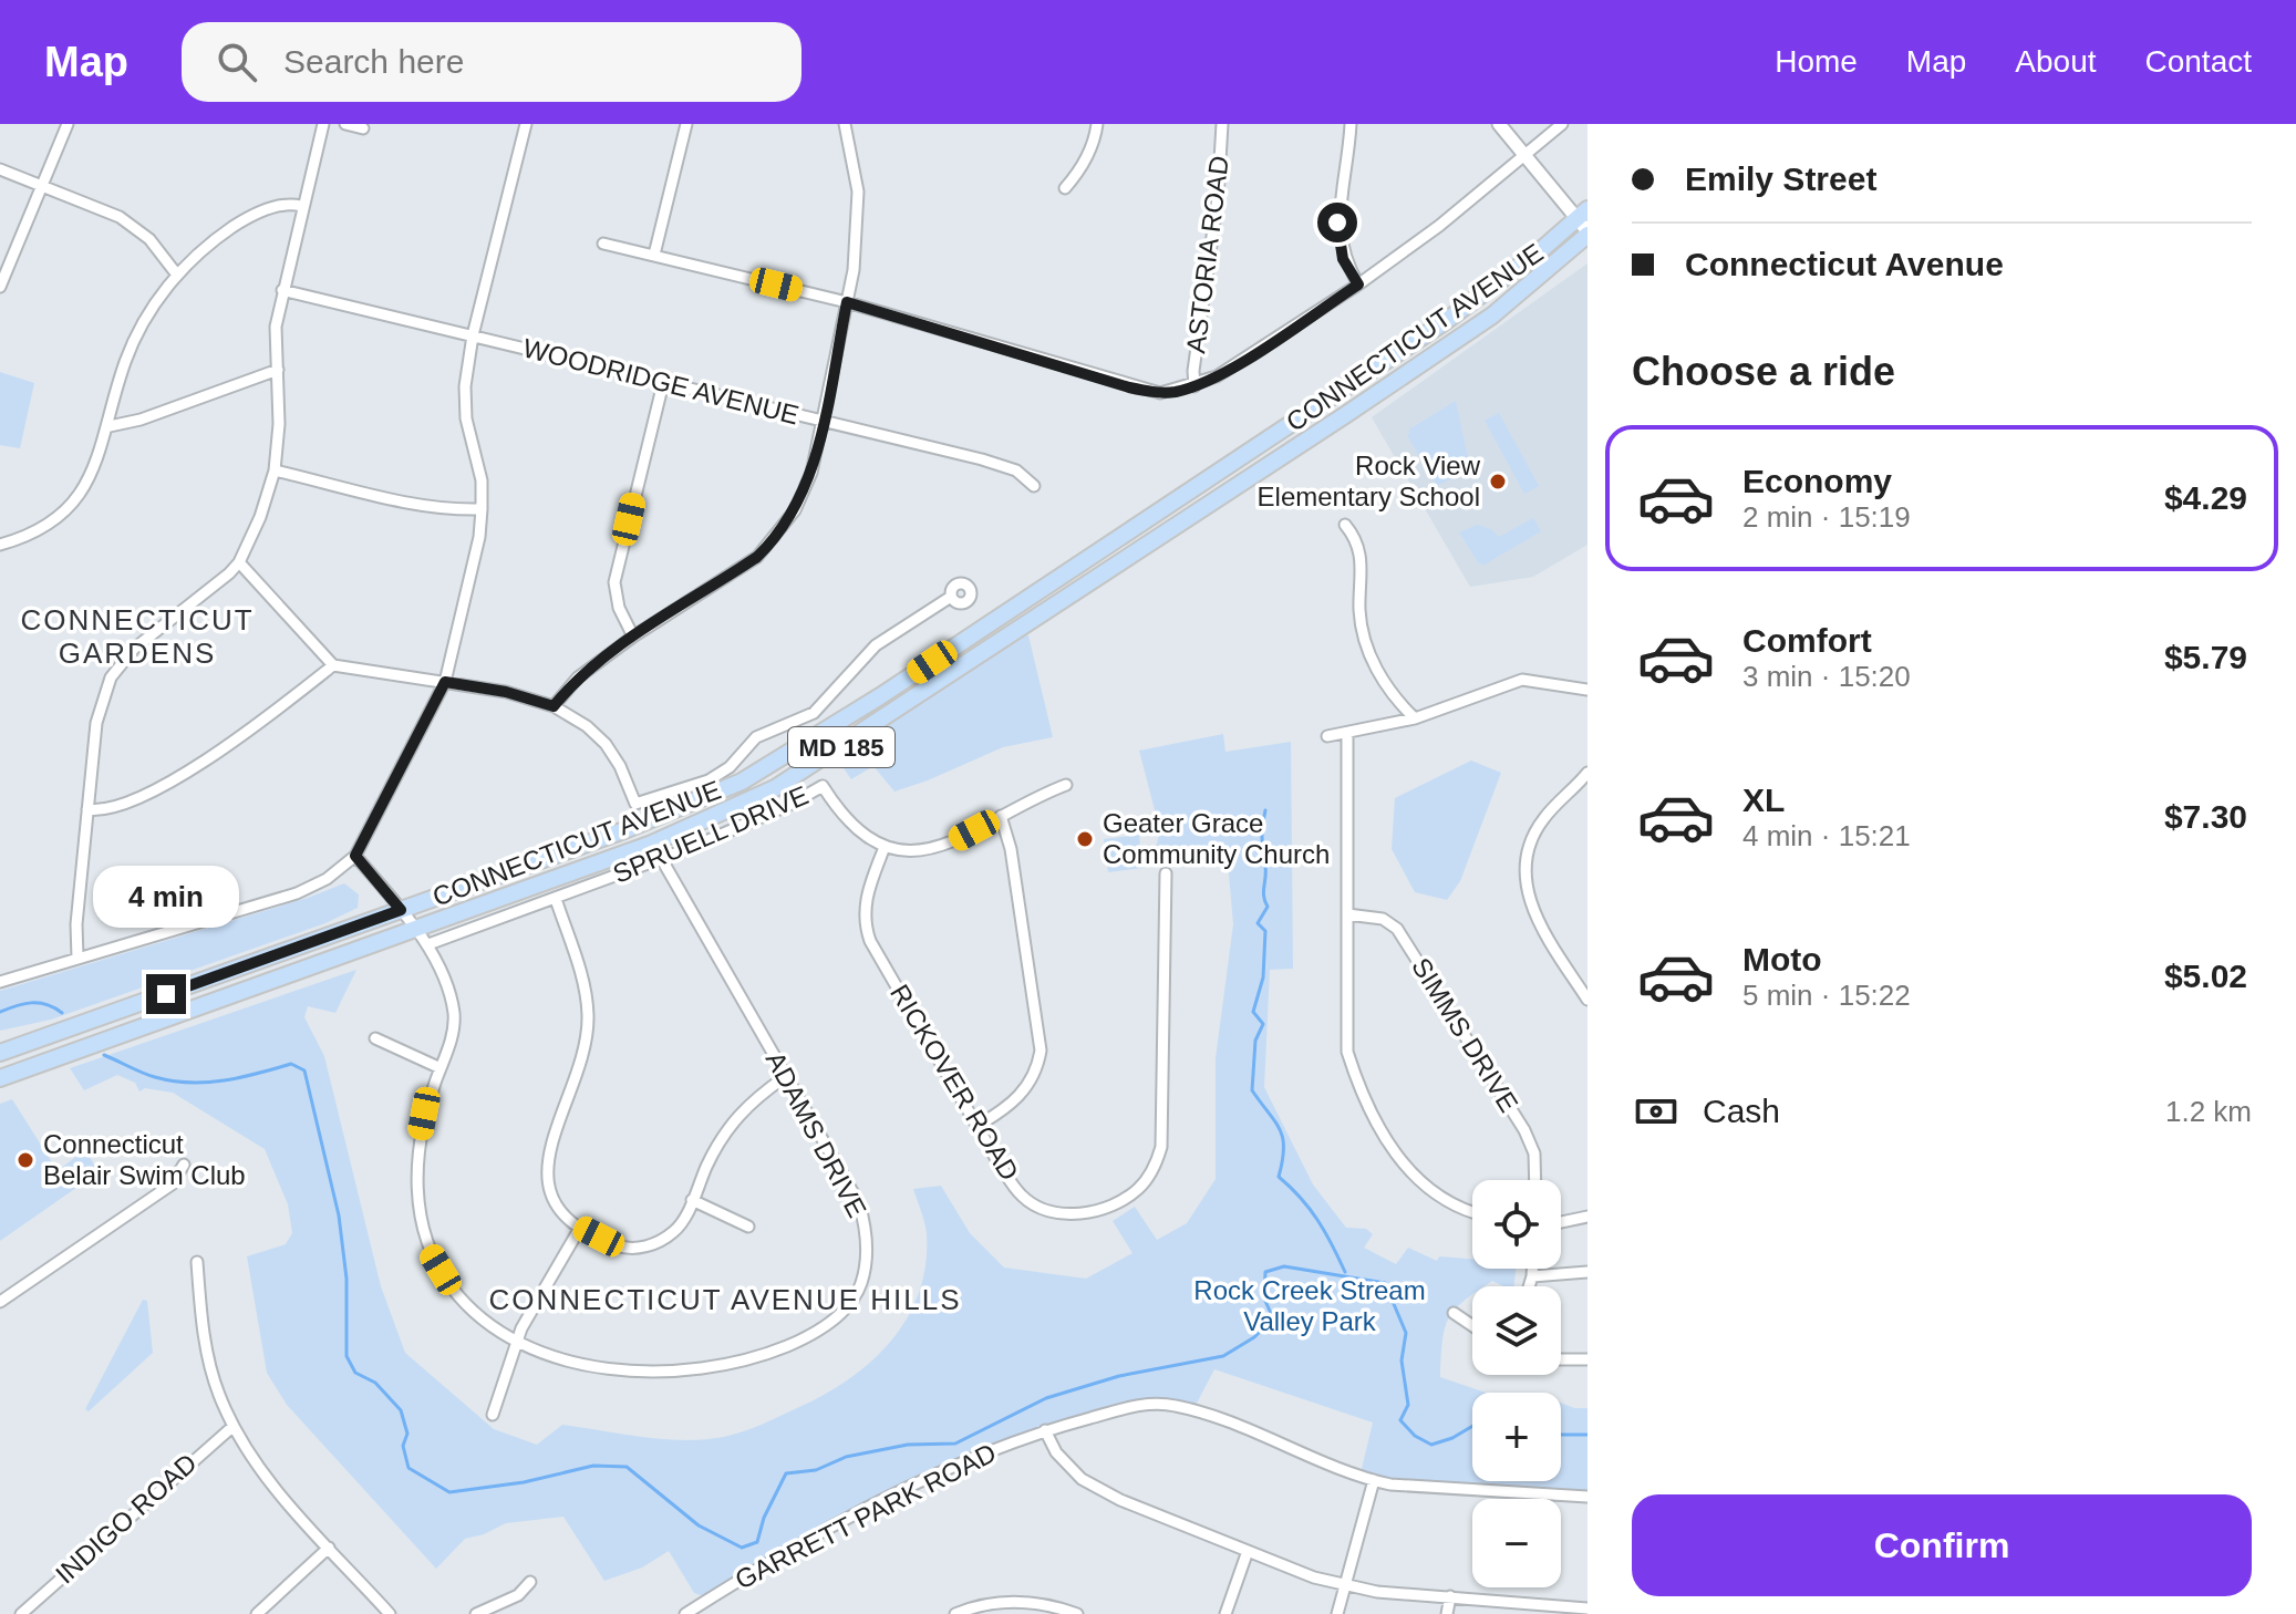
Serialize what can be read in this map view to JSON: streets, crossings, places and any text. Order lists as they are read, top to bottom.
{
  "streets": {
    "main road": ["CONNECTICUT AVENUE", "MD 185"],
    "street": [
      "ASTORIA ROAD",
      "WOODRIDGE AVENUE",
      "SPRUELL DRIVE",
      "SIMMS DRIVE",
      "RICKOVER ROAD",
      "ADAMS DRIVE",
      "GARRETT PARK ROAD",
      "INDIGO ROAD"
    ]
  },
  "crossings": [
    ["CONNECTICUT AVENUE", "ADAMS DRIVE"],
    ["SPRUELL DRIVE", "RICKOVER ROAD"],
    ["SPRUELL DRIVE", "ADAMS DRIVE"]
  ],
  "districts": ["CONNECTICUT GARDENS", "CONNECTICUT AVENUE HILLS"],
  "parks": ["Rock Creek Stream Valley Park"],
  "places": ["Rock View Elementary School", "Geater Grace Community Church", "Connecticut Belair Swim Club"],
  "page": {
    "header": "Map",
    "search": "Search here",
    "nav": [
      "Home",
      "Map",
      "About",
      "Contact"
    ],
    "banner": ["Emily Street", "Connecticut Avenue"],
    "heading": "Choose a ride",
    "list": [
      {
        "name": "Economy",
        "note": "2 min · 15:19",
        "value": "$4.29"
      },
      {
        "name": "Comfort",
        "note": "3 min · 15:20",
        "value": "$5.79"
      },
      {
        "name": "XL",
        "note": "4 min · 15:21",
        "value": "$7.30"
      },
      {
        "name": "Moto",
        "note": "5 min · 15:22",
        "value": "$5.02"
      }
    ],
    "bubble": "4 min",
    "pay": ["Cash", "1.2 km"],
    "map_buttons": ["+", "−"],
    "buttons": "Confirm"
  }
}
